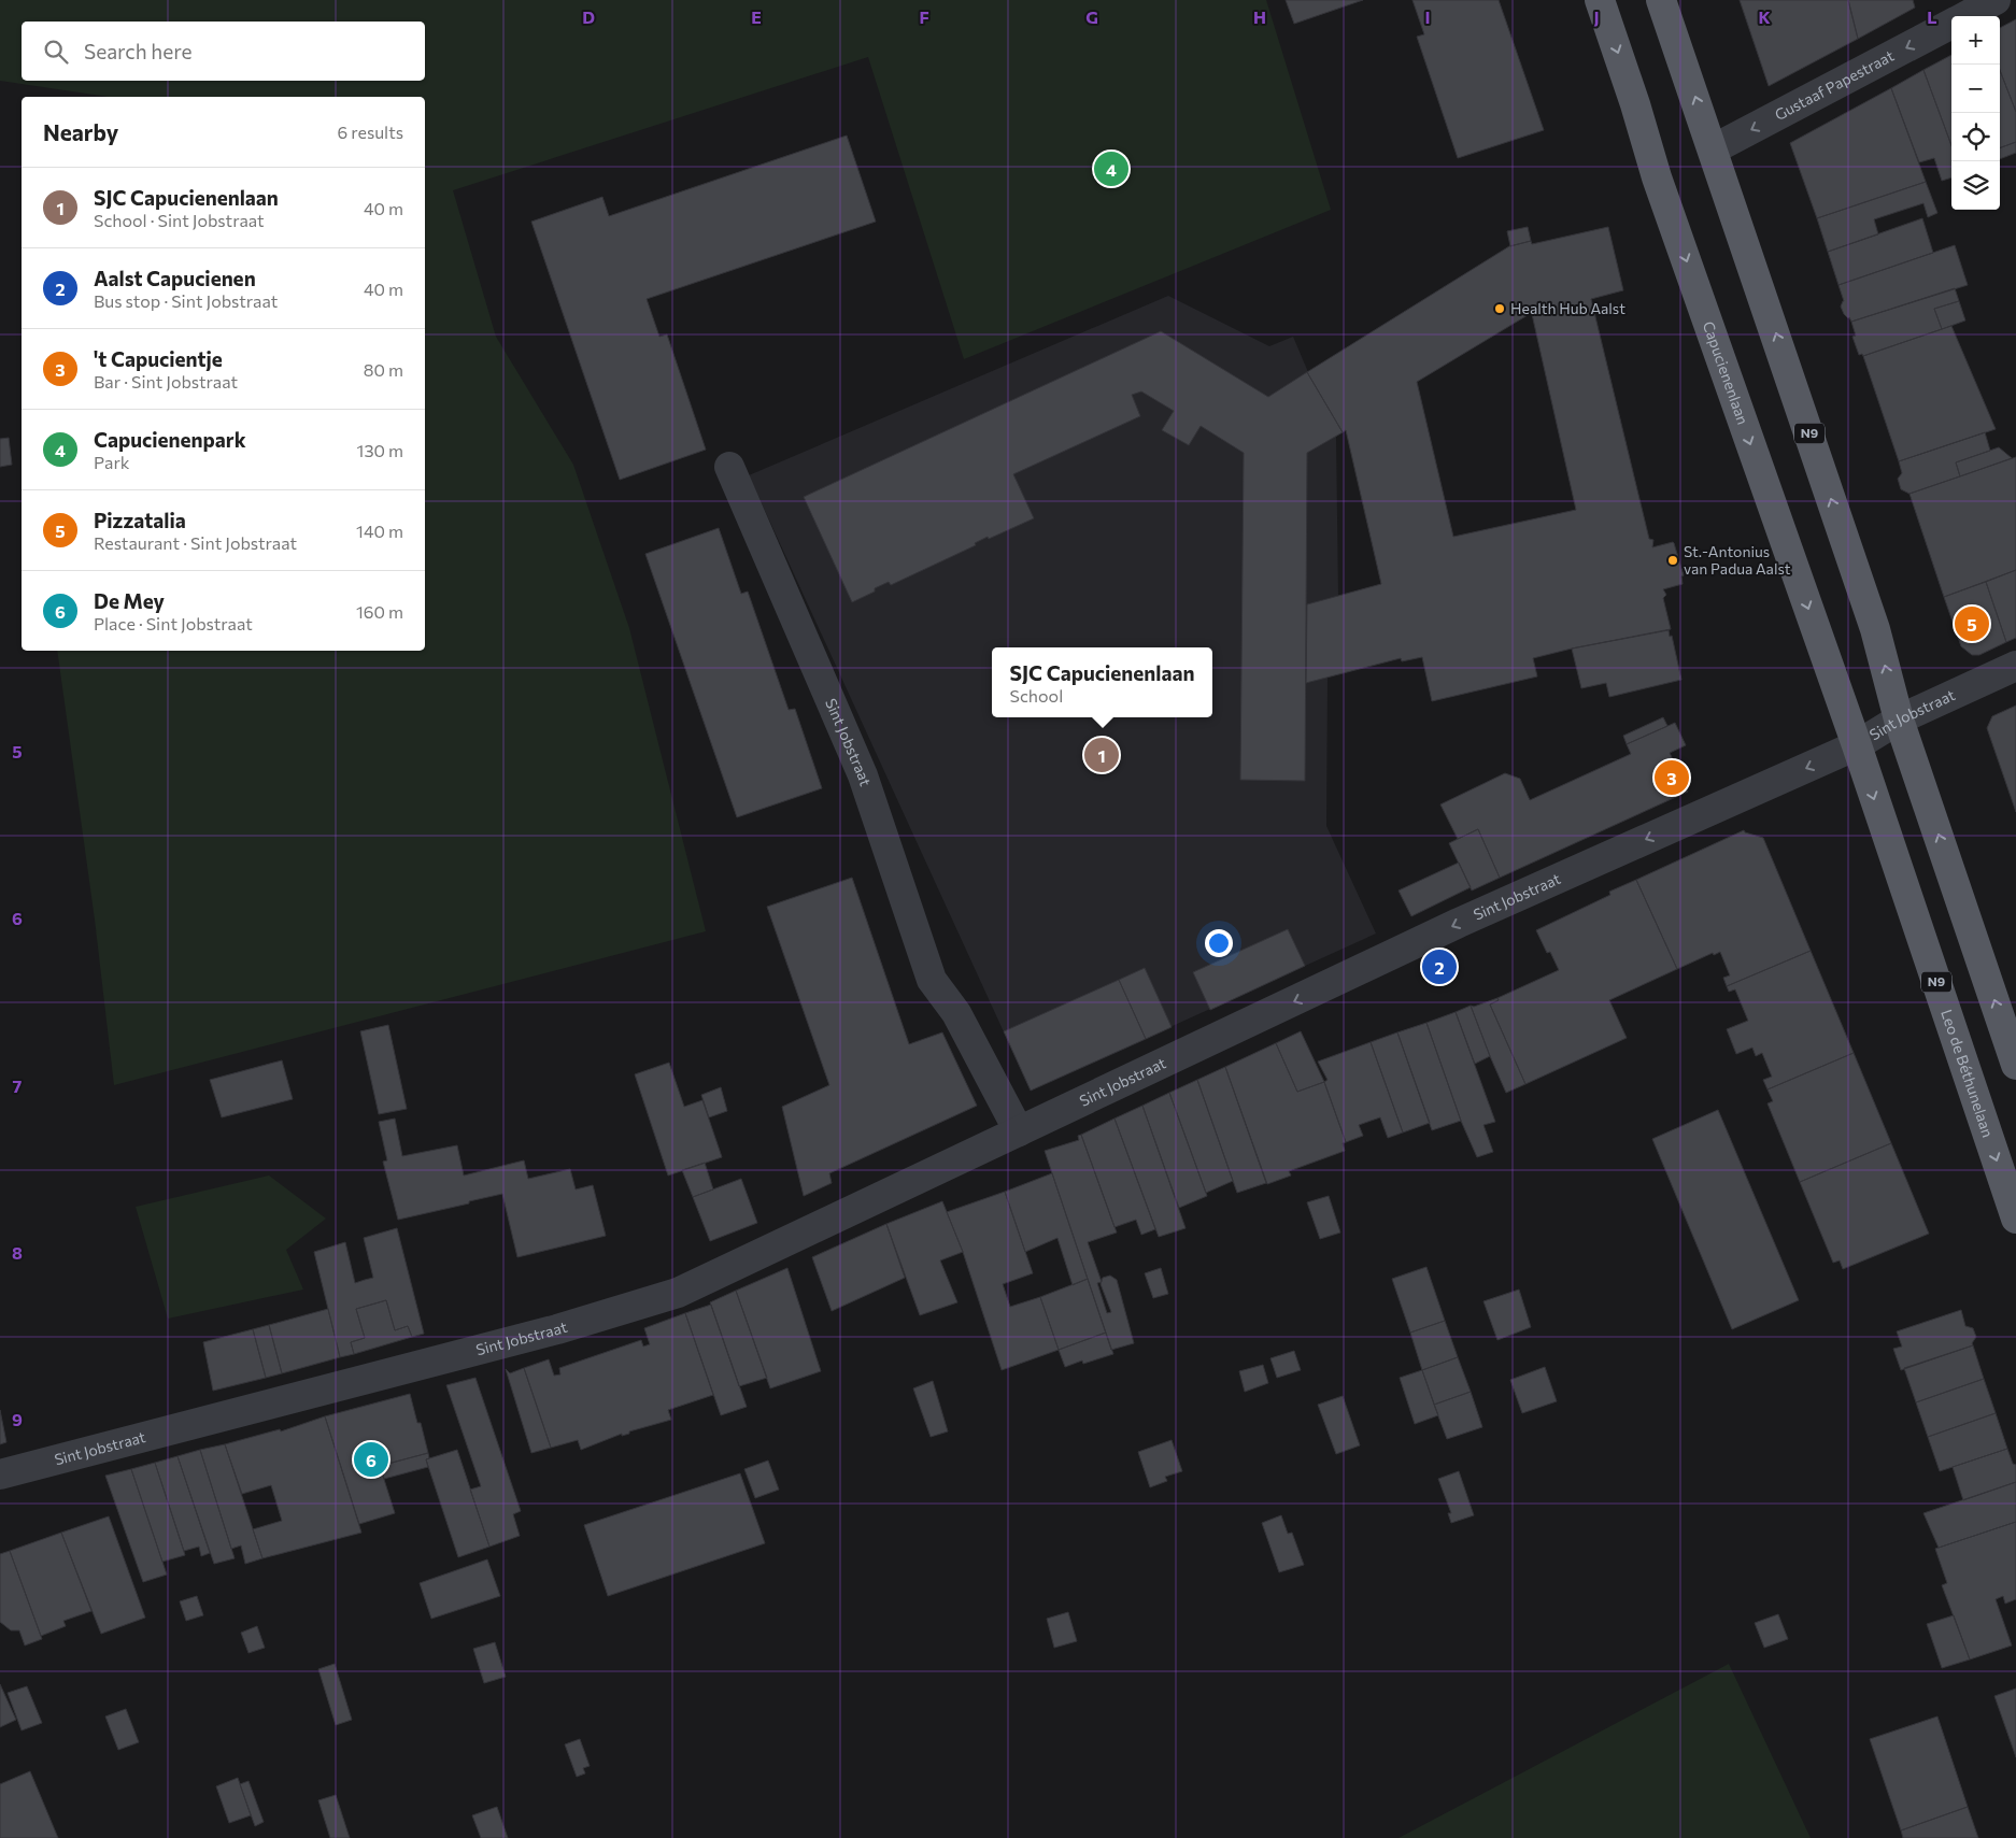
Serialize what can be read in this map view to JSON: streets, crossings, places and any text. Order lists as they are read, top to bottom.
{
  "streets": {
    "main road": ["Capucienenlaan", "N9", "Leo de Béthunelaan"],
    "street": ["Gustaaf Papestraat", "Sint Jobstraat"]
  },
  "crossings": [
    ["Gustaaf Papestraat", "N9"],
    ["Capucienenlaan", "Sint Jobstraat"],
    ["Capucienenlaan", "Leo de Béthunelaan"],
    ["N9", "Sint Jobstraat"],
    ["Sint Jobstraat", "Leo de Béthunelaan"]
  ],
  "one_way": ["Gustaaf Papestraat"],
  "places": ["Health Hub Aalst", "St.-Antonius van Padua Aalst"],
  "page": {
    "map_buttons": ["+", "−"],
    "search": "Search here",
    "heading": ["Nearby", "6 results"],
    "pins": [
      "4",
      "5",
      "1",
      "3",
      "2",
      "6"
    ],
    "list": [
      {
        "mark": "1",
        "name": "SJC Capucienenlaan",
        "note": "School · Sint Jobstraat",
        "value": "40 m"
      },
      {
        "mark": "2",
        "name": "Aalst Capucienen",
        "note": "Bus stop · Sint Jobstraat",
        "value": "40 m"
      },
      {
        "mark": "3",
        "name": "'t Capucientje",
        "note": "Bar · Sint Jobstraat",
        "value": "80 m"
      },
      {
        "mark": "4",
        "name": "Capucienenpark",
        "note": "Park",
        "value": "130 m"
      },
      {
        "mark": "5",
        "name": "Pizzatalia",
        "note": "Restaurant · Sint Jobstraat",
        "value": "140 m"
      },
      {
        "mark": "6",
        "name": "De Mey",
        "note": "Place · Sint Jobstraat",
        "value": "160 m"
      }
    ],
    "popup": ["SJC Capucienenlaan", "School"]
  },
  "grid": {
    "columns": [
      "D",
      "E",
      "F",
      "G",
      "H",
      "I",
      "J",
      "K",
      "L"
    ],
    "rows": [
      "5",
      "6",
      "7",
      "8",
      "9"
    ]
  }
}
